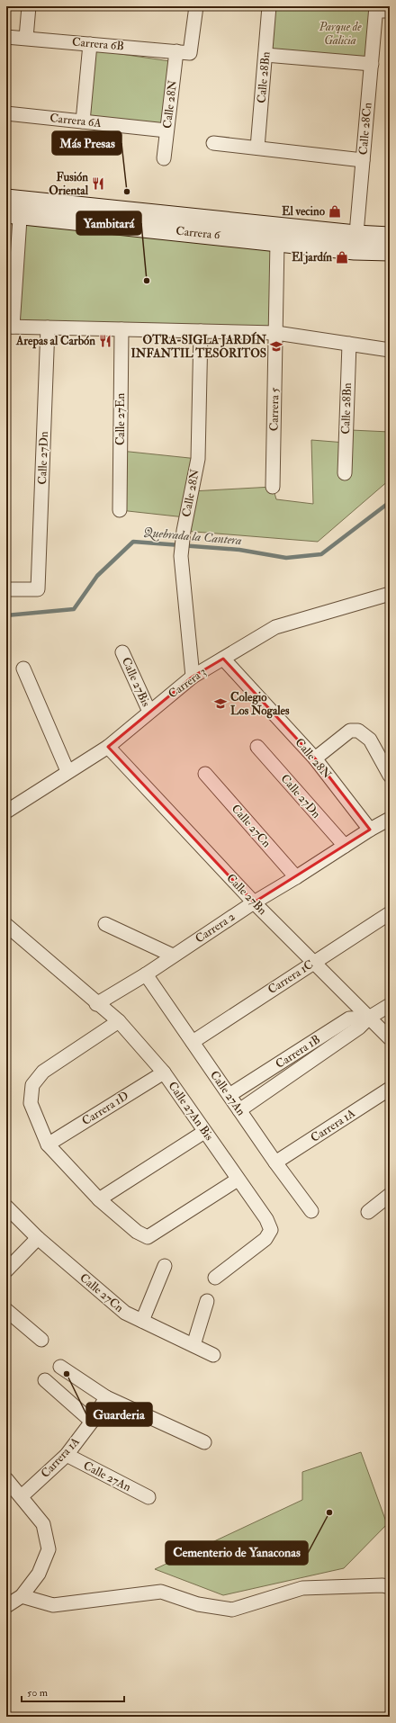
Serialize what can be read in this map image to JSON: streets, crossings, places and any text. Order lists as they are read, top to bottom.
{
  "streets": {
    "main road": ["Carrera 6"],
    "street": [
      "Carrera 6B",
      "Calle 28Bn",
      "Calle 28N",
      "Carrera 6A",
      "Calle 28Cn",
      "Carrera 5",
      "Calle 27En",
      "Calle 27Dn",
      "Calle 27Bis",
      "Carrera 3",
      "Calle 27Cn",
      "Calle 27Bn",
      "Carrera 2",
      "Carrera 1C",
      "Carrera 1B",
      "Calle 27An",
      "Carrera 1D",
      "Calle 27An Bis",
      "Carrera 1A"
    ]
  },
  "crossings": [
    ["Carrera 6B", "Calle 28N"],
    ["Calle 28N", "Carrera 6A"],
    ["Calle 28N", "Carrera 3"],
    ["Calle 28N", "Carrera 2"],
    ["Calle 28Cn", "Carrera 6"],
    ["Carrera 6", "Carrera 5"],
    ["Calle 27Dn", "Carrera 2"],
    ["Calle 27Bis", "Carrera 3"],
    ["Carrera 3", "Calle 27Bn"],
    ["Calle 27Cn", "Carrera 2"],
    ["Calle 27Bn", "Carrera 2"],
    ["Calle 27Bn", "Carrera 1C"],
    ["Calle 27Bn", "Carrera 1B"],
    ["Carrera 2", "Calle 27An"],
    ["Carrera 2", "Calle 27An Bis"],
    ["Carrera 1C", "Calle 27An"],
    ["Carrera 1B", "Calle 27An"],
    ["Calle 27An", "Carrera 1A"],
    ["Carrera 1D", "Calle 27An Bis"]
  ],
  "water": ["Quebrada la Cantera"],
  "parks": ["Parque de Galicia"],
  "places": {
    "restaurant": ["Fusión Oriental", "Arepas al Carbón"],
    "other": [
      "Más Presas",
      "Yambitará",
      "Guarderia",
      "Cementerio de Yanaconas"
    ],
    "shop": ["El vecino", "El jardín"],
    "school or university": ["OTRA-SIGLA JARDÍN INFANTIL TESORITOS", "Colegio Los Nogales"]
  },
  "scale_bar": "50 m"
}
